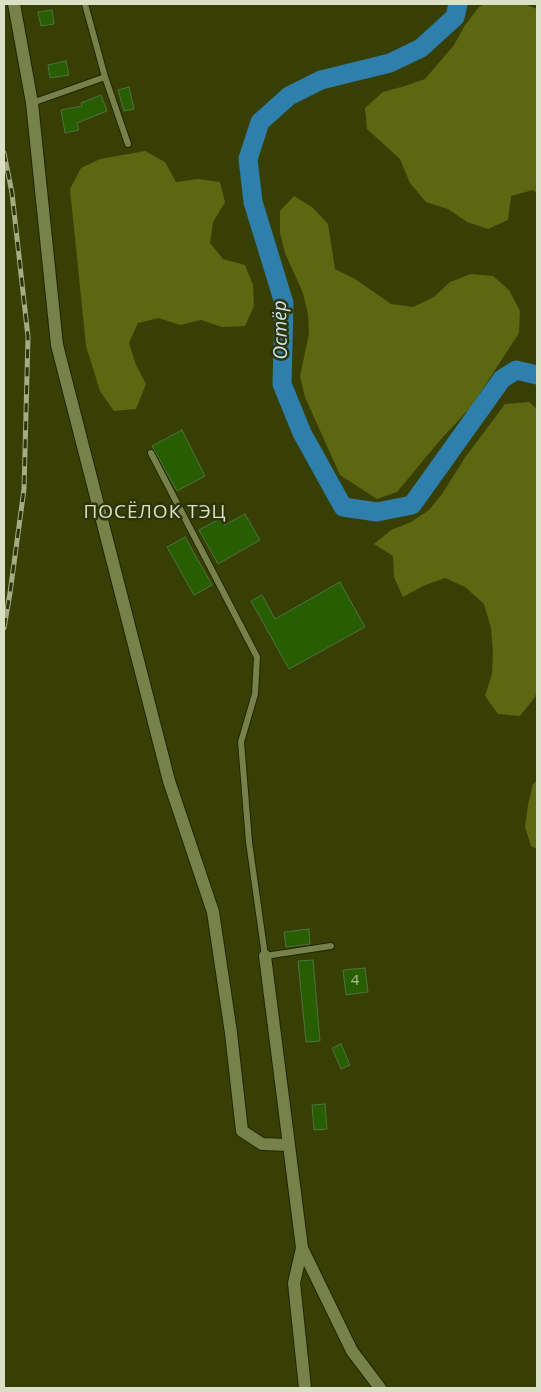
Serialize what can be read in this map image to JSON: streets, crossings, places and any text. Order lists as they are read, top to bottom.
{
  "districts": ["ПОСЁЛОК ТЭЦ"],
  "water": ["Остёр"],
  "house_numbers": ["4"]
}
